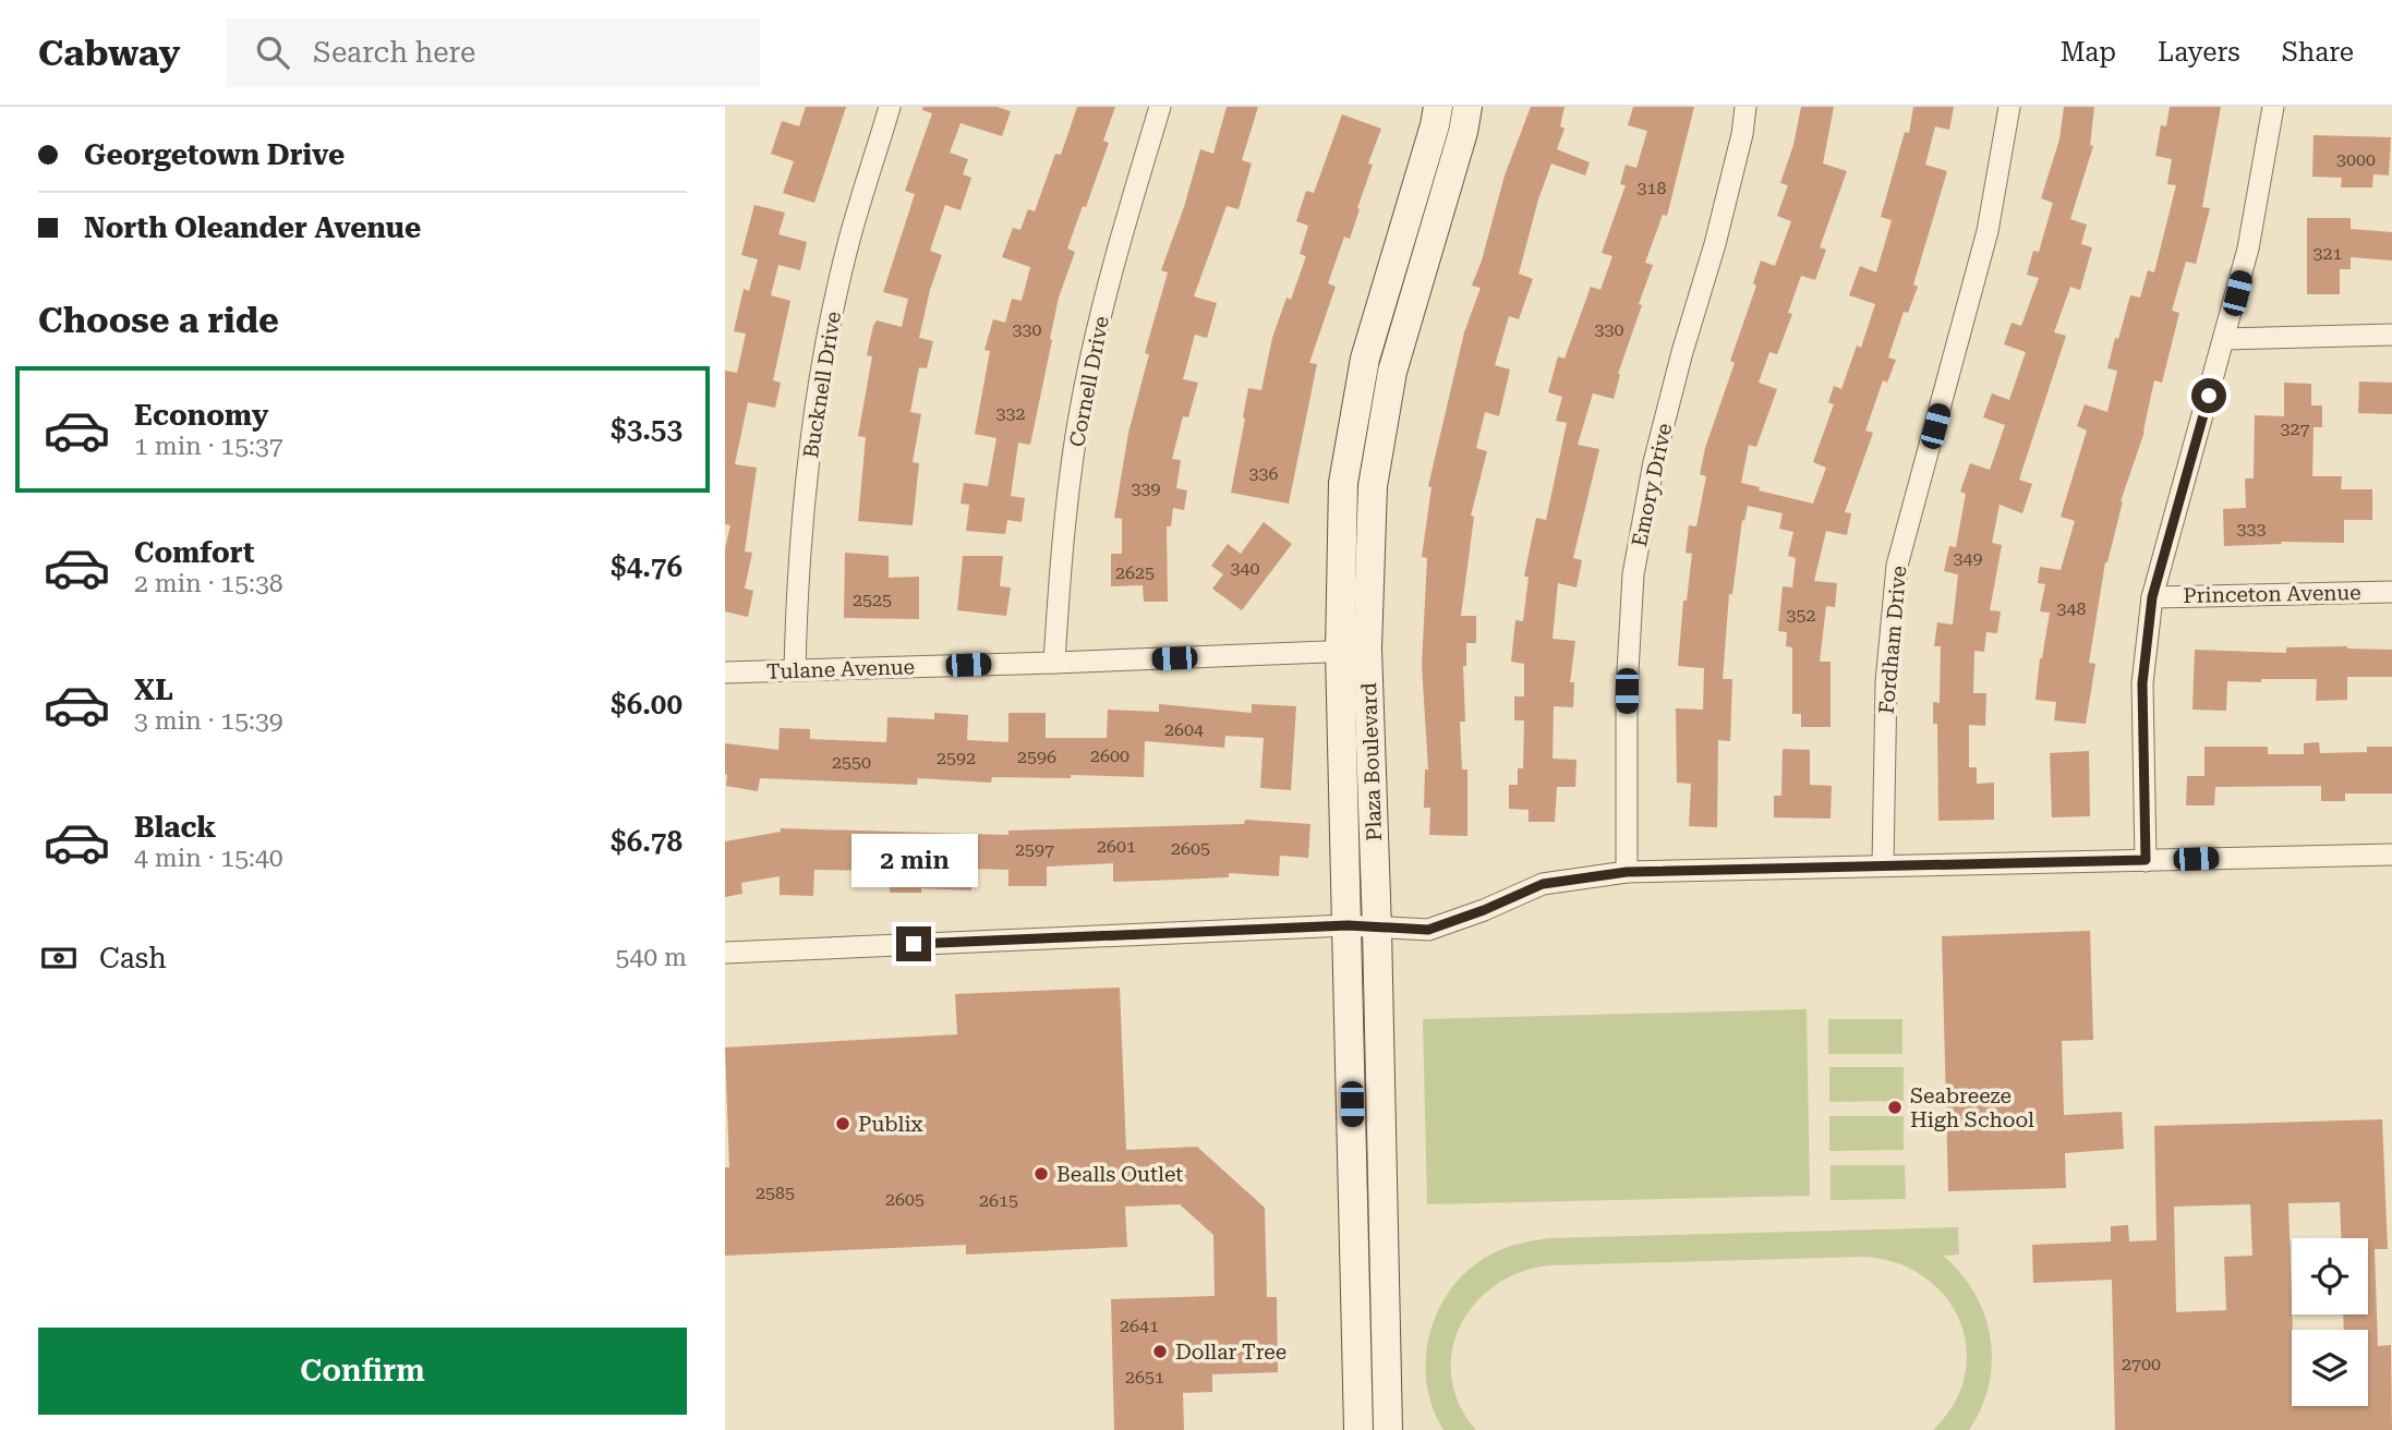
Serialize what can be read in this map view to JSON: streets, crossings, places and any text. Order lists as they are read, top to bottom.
{
  "streets": {
    "street": [
      "Cornell Drive",
      "Bucknell Drive",
      "Emory Drive",
      "Princeton Avenue",
      "Fordham Drive",
      "Tulane Avenue",
      "Plaza Boulevard"
    ]
  },
  "crossings": [
    ["Cornell Drive", "Tulane Avenue"],
    ["Bucknell Drive", "Tulane Avenue"],
    ["Tulane Avenue", "Plaza Boulevard"]
  ],
  "places": [
    "Seabreeze High School",
    "Publix",
    "Bealls Outlet",
    "Dollar Tree"
  ],
  "house_numbers": [
    "3000",
    "318",
    "321",
    "330",
    "330",
    "332",
    "327",
    "336",
    "339",
    "333",
    "349",
    "340",
    "2625",
    "2525",
    "348",
    "352",
    "2604",
    "2600",
    "2596",
    "2592",
    "2550",
    "2601",
    "2605",
    "2597",
    "2585",
    "2605",
    "2615",
    "2641",
    "2700",
    "2651"
  ],
  "page": {
    "header": "Cabway",
    "search": "Search here",
    "nav": ["Map", "Layers", "Share"],
    "banner": ["Georgetown Drive", "North Oleander Avenue"],
    "heading": "Choose a ride",
    "list": [
      {
        "name": "Economy",
        "note": "1 min · 15:37",
        "value": "$3.53"
      },
      {
        "name": "Comfort",
        "note": "2 min · 15:38",
        "value": "$4.76"
      },
      {
        "name": "XL",
        "note": "3 min · 15:39",
        "value": "$6.00"
      },
      {
        "name": "Black",
        "note": "4 min · 15:40",
        "value": "$6.78"
      }
    ],
    "bubble": "2 min",
    "pay": ["Cash", "540 m"],
    "buttons": "Confirm"
  }
}
